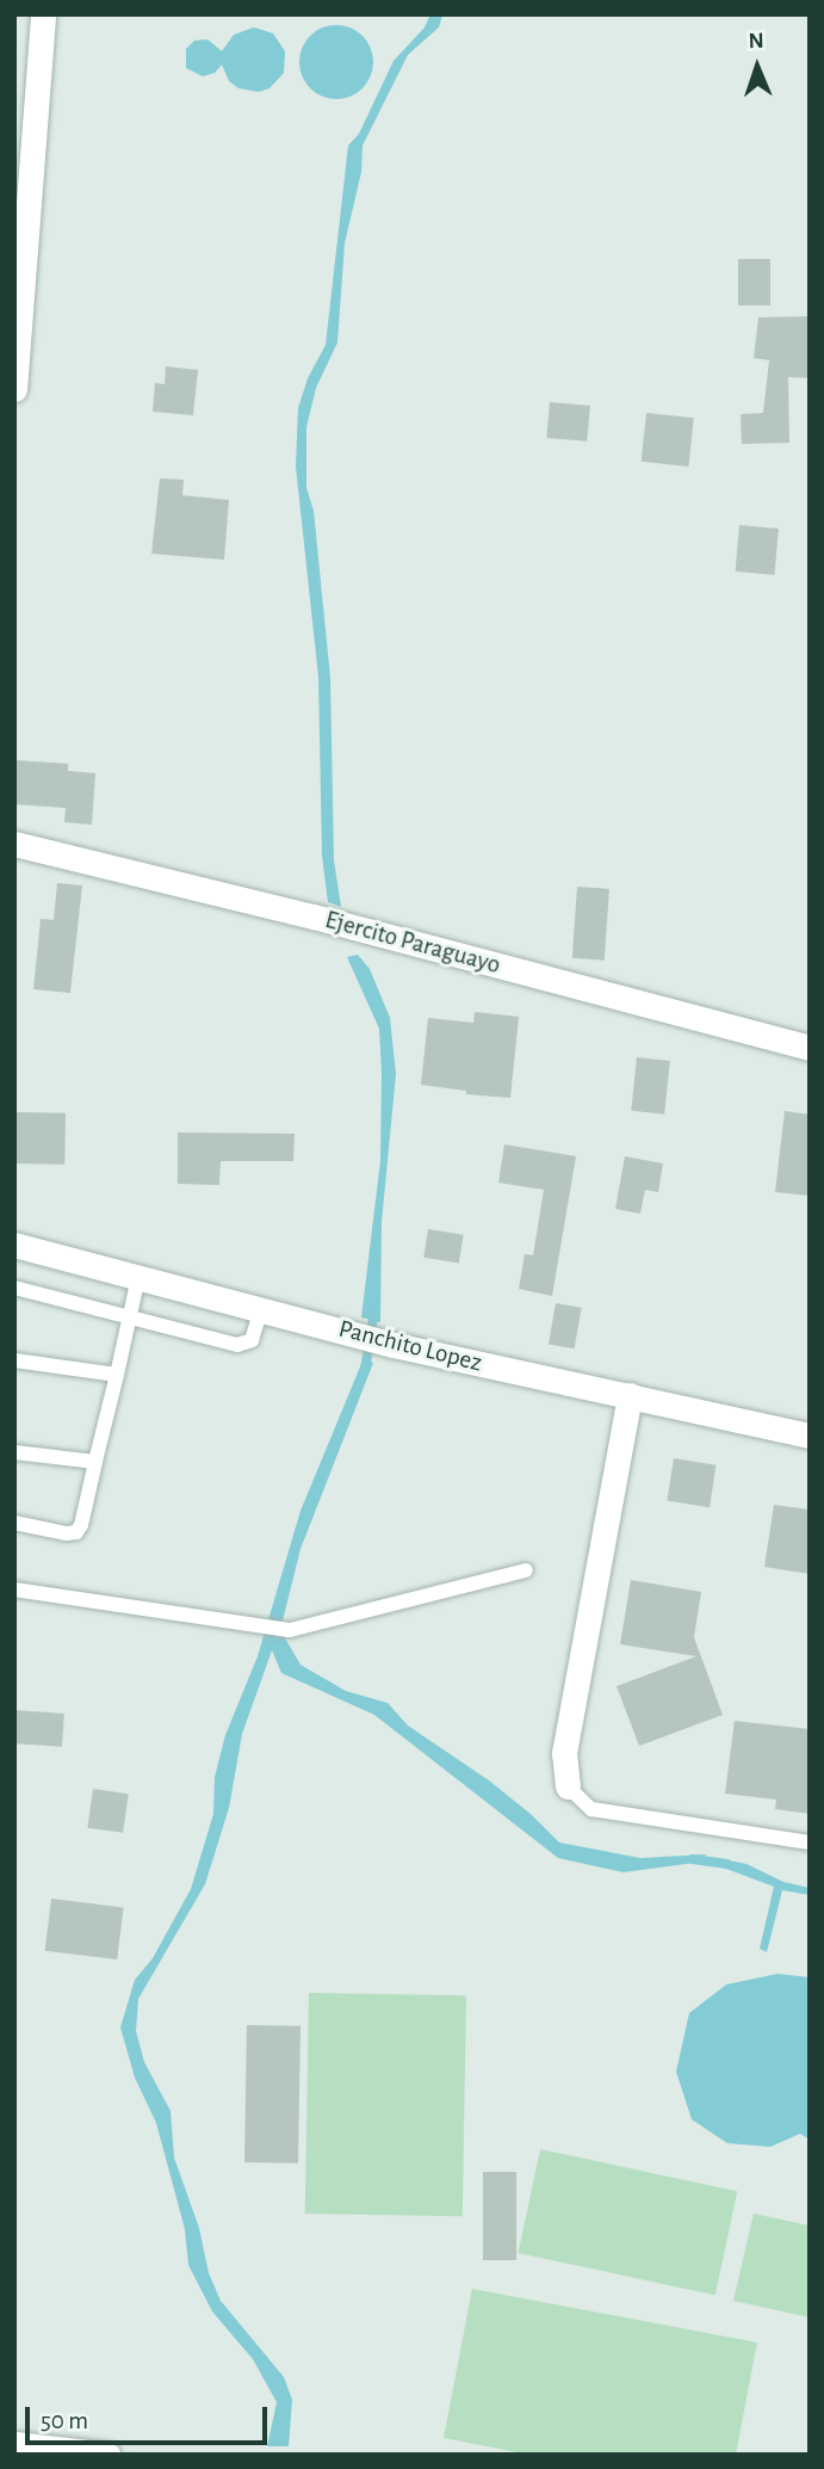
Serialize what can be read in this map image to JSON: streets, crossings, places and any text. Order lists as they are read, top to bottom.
{
  "streets": {
    "street": ["Ejercito Paraguayo", "Panchito Lopez"]
  },
  "scale_bar": "50 m",
  "north": "top"
}
